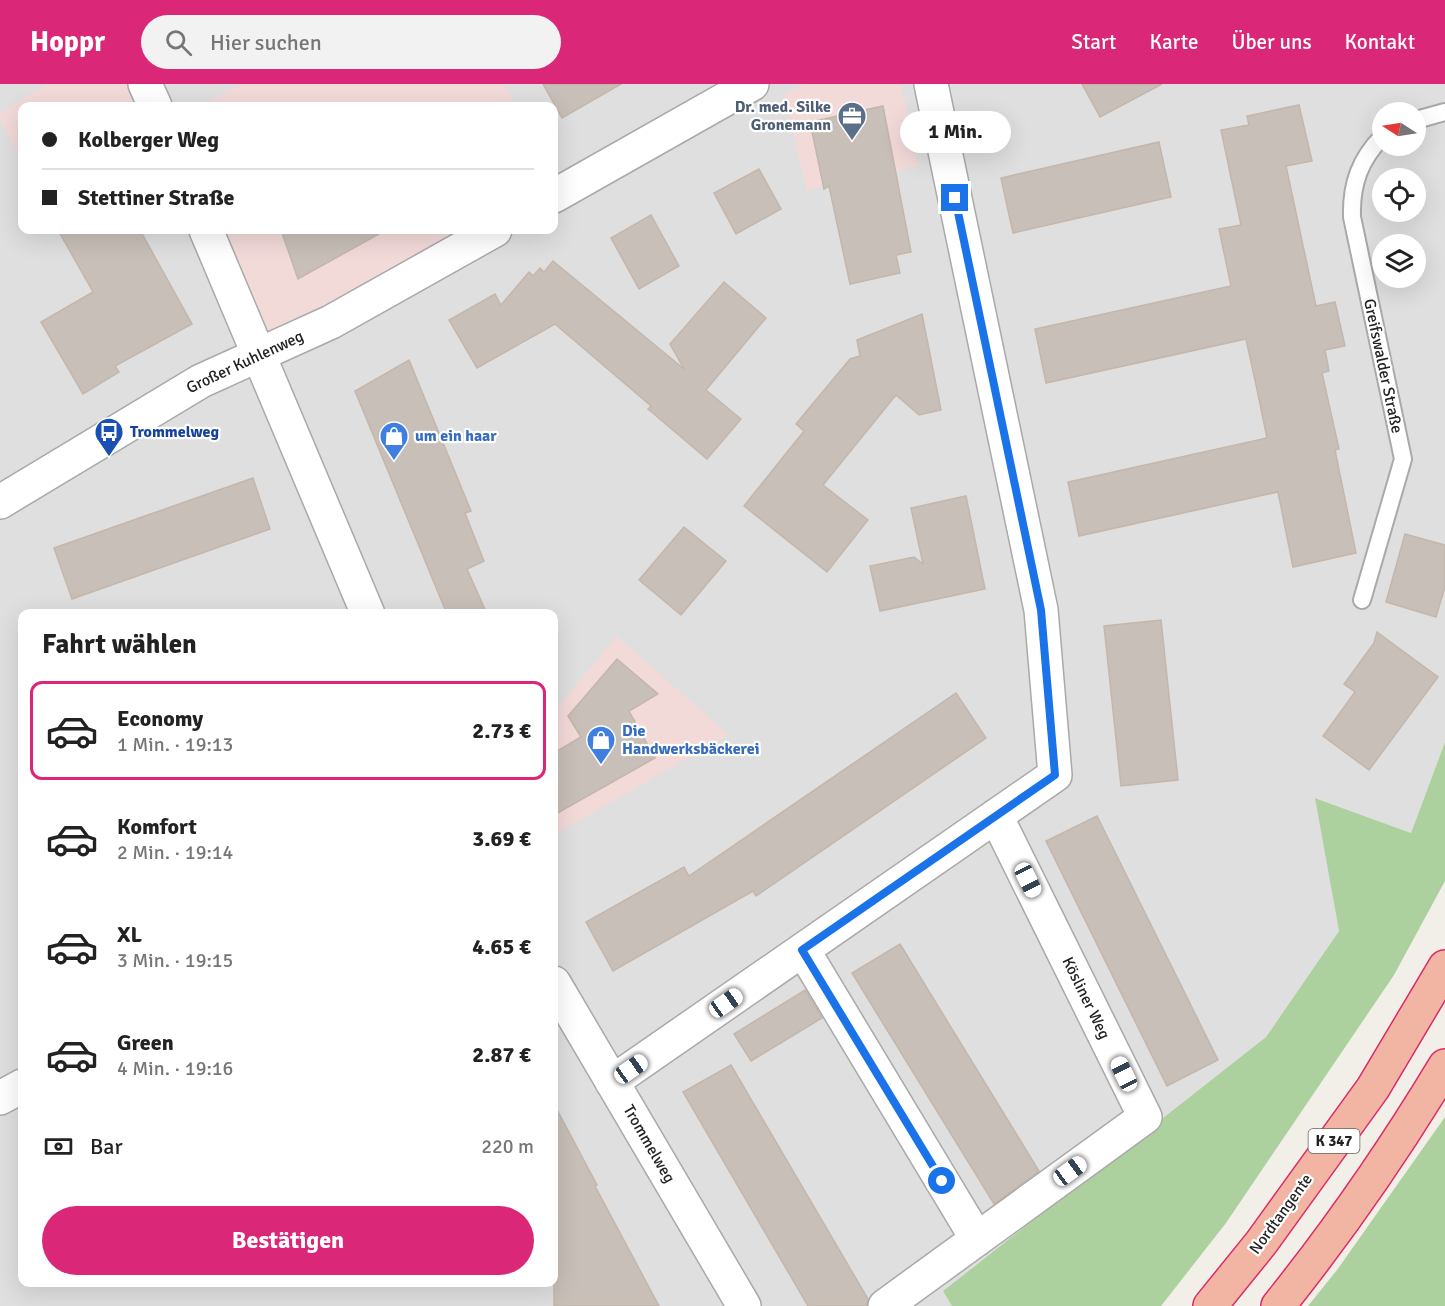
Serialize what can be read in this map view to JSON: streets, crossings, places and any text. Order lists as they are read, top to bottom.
{
  "streets": {
    "highway": ["K 347", "Nordtangente"],
    "street": ["Großer Kuhlenweg", "Kösliner Weg", "Trommelweg"],
    "lane": ["Greifswalder Straße"]
  },
  "places": {
    "office": ["Dr. med. Silke Gronemann"],
    "bus stop": ["Trommelweg"],
    "shop": ["um ein haar", "Die Handwerksbäckerei"]
  },
  "north": "left",
  "page": {
    "header": "Hoppr",
    "search": "Hier suchen",
    "nav": [
      "Start",
      "Karte",
      "Über uns",
      "Kontakt"
    ],
    "banner": ["Kolberger Weg", "Stettiner Straße"],
    "bubble": "1 Min.",
    "heading": "Fahrt wählen",
    "list": [
      {
        "name": "Economy",
        "note": "1 Min. · 19:13",
        "value": "2.73 €"
      },
      {
        "name": "Komfort",
        "note": "2 Min. · 19:14",
        "value": "3.69 €"
      },
      {
        "name": "XL",
        "note": "3 Min. · 19:15",
        "value": "4.65 €"
      },
      {
        "name": "Green",
        "note": "4 Min. · 19:16",
        "value": "2.87 €"
      }
    ],
    "pay": ["Bar", "220 m"],
    "buttons": "Bestätigen"
  }
}
